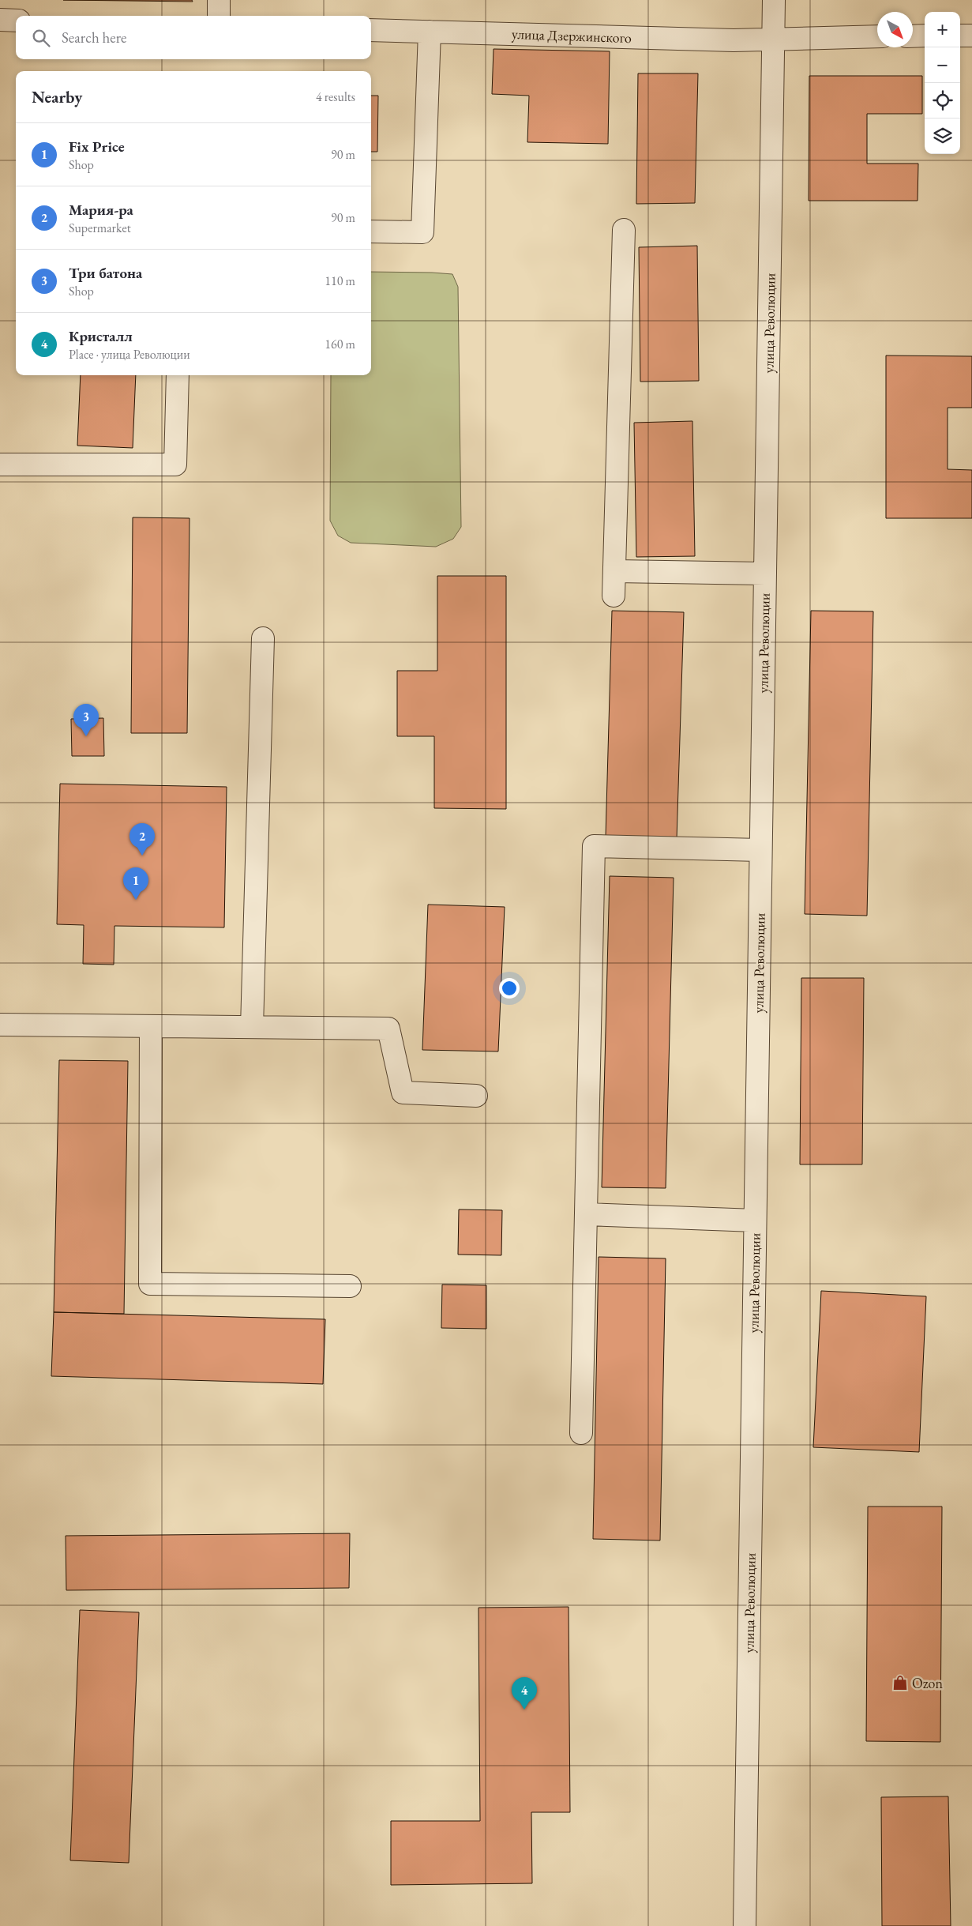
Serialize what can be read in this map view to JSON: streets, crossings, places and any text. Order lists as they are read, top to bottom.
{
  "streets": {
    "street": ["улица Дзержинского", "улица Революции"]
  },
  "crossings": [
    ["улица Дзержинского", "улица Революции"]
  ],
  "places": {
    "shop": ["Ozon"]
  },
  "north": "bottom right",
  "page": {
    "map_buttons": ["+", "−"],
    "search": "Search here",
    "heading": ["Nearby", "4 results"],
    "list": [
      {
        "mark": "1",
        "name": "Fix Price",
        "note": "Shop",
        "value": "90 m"
      },
      {
        "mark": "2",
        "name": "Мария-ра",
        "note": "Supermarket",
        "value": "90 m"
      },
      {
        "mark": "3",
        "name": "Три батона",
        "note": "Shop",
        "value": "110 m"
      },
      {
        "mark": "4",
        "name": "Кристалл",
        "note": "Place · улица Революции",
        "value": "160 m"
      }
    ],
    "pins": [
      "3",
      "2",
      "1",
      "4"
    ]
  }
}
